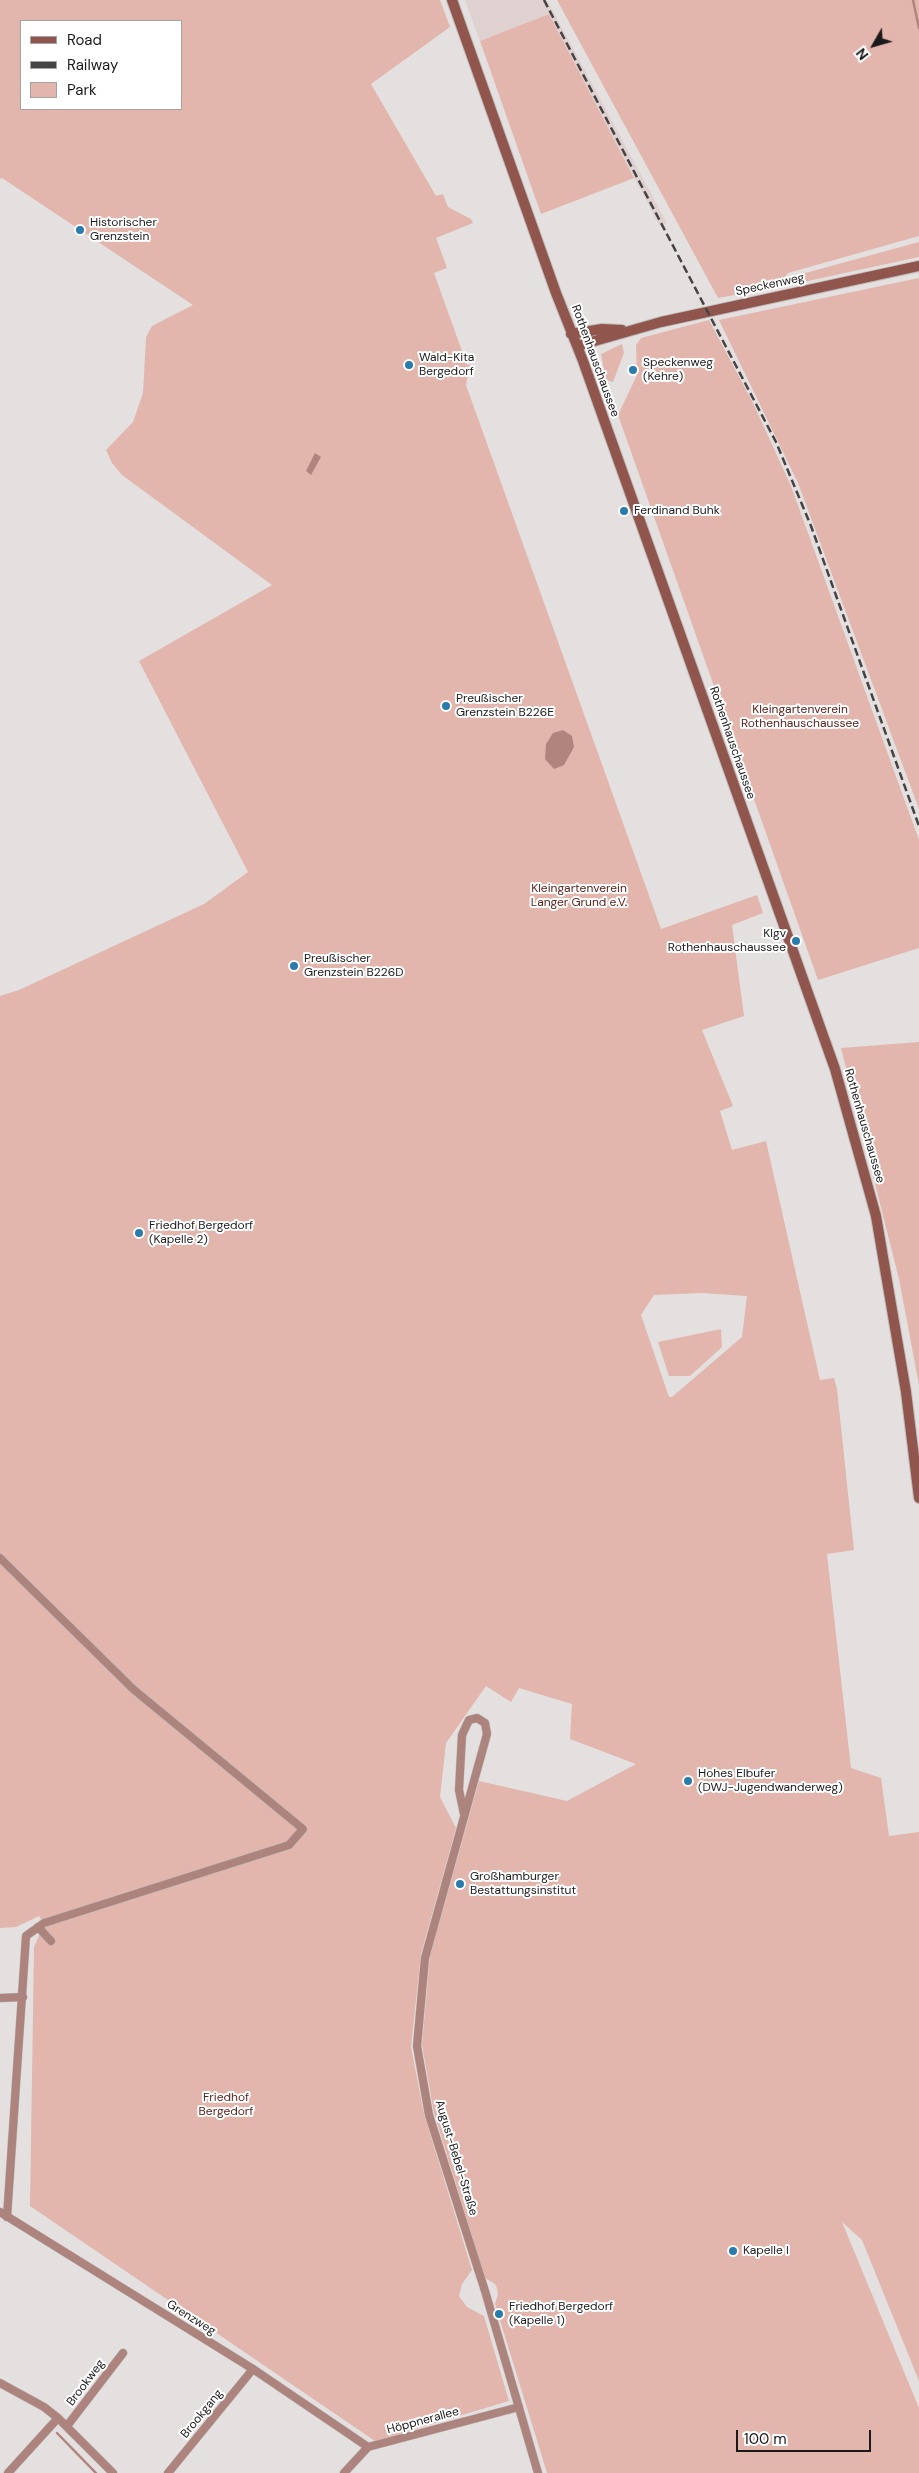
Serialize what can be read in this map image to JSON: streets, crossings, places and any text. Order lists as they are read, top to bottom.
{
  "streets": {
    "main road": ["Speckenweg", "Rothenhauschaussee"],
    "street": [
      "August-Bebel-Straße",
      "Grenzweg",
      "Brookweg",
      "Brookgang",
      "Höppnerallee"
    ]
  },
  "crossings": [
    ["Speckenweg", "Rothenhauschaussee"],
    ["August-Bebel-Straße", "Höppnerallee"],
    ["Grenzweg", "Brookgang"],
    ["Grenzweg", "Höppnerallee"]
  ],
  "parks": ["Kleingartenverein Rothenhauschaussee", "Kleingartenverein Langer Grund e.V.", "Friedhof Bergedorf"],
  "places": [
    "Historischer Grenzstein",
    "Wald-Kita Bergedorf",
    "Speckenweg (Kehre)",
    "Ferdinand Buhk",
    "Preußischer Grenzstein B226E",
    "Klgv Rothenhauschaussee",
    "Preußischer Grenzstein B226D",
    "Friedhof Bergedorf (Kapelle 2)",
    "Hohes Elbufer (DWJ-Jugendwanderweg)",
    "Großhamburger Bestattungsinstitut",
    "Kapelle I",
    "Friedhof Bergedorf (Kapelle 1)"
  ],
  "legend": ["Road", "Railway", "Park"],
  "scale_bar": "100 m",
  "north": "bottom left"
}
